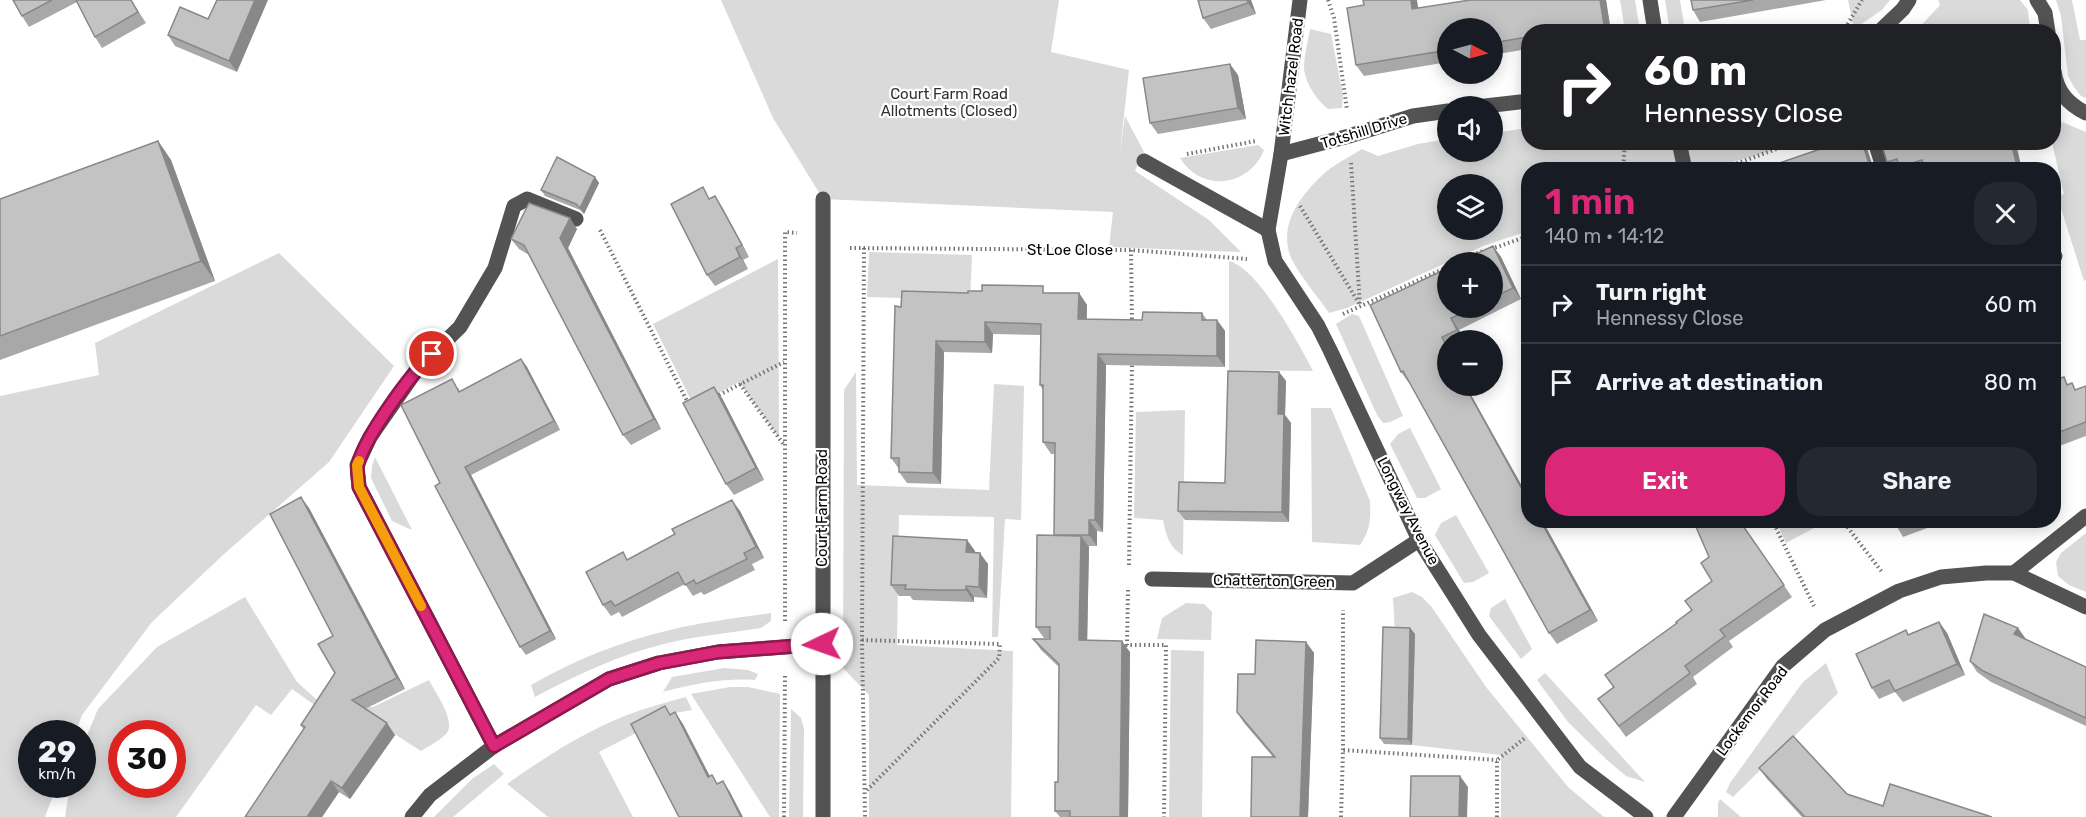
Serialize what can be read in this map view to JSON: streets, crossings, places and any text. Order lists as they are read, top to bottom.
{
  "streets": {
    "street": [
      "Witch hazel Road",
      "Totshill Drive",
      "Court Farm Road",
      "Longway Avenue",
      "Chatterton Green",
      "Lockemor Road"
    ],
    "path": ["St Loe Close"]
  },
  "crossings": [
    ["Witch hazel Road", "Totshill Drive"],
    ["Witch hazel Road", "Longway Avenue"],
    ["Totshill Drive", "Longway Avenue"],
    ["St Loe Close", "Longway Avenue"],
    ["Longway Avenue", "Chatterton Green"]
  ],
  "parks": ["Court Farm Road Allotments (Closed)"],
  "north": "right",
  "page": {
    "map_buttons": ["+", "−"],
    "turn": ["60 m", "Hennessy Close"],
    "heading": ["1 min", "140 m · 14:12"],
    "list": [
      {
        "name": "Turn right",
        "note": "Hennessy Close",
        "value": "60 m"
      },
      {
        "name": "Arrive at destination",
        "value": "80 m"
      }
    ],
    "buttons": ["Exit", "Share"],
    "speed": "29 km/h",
    "limit": "30"
  }
}
